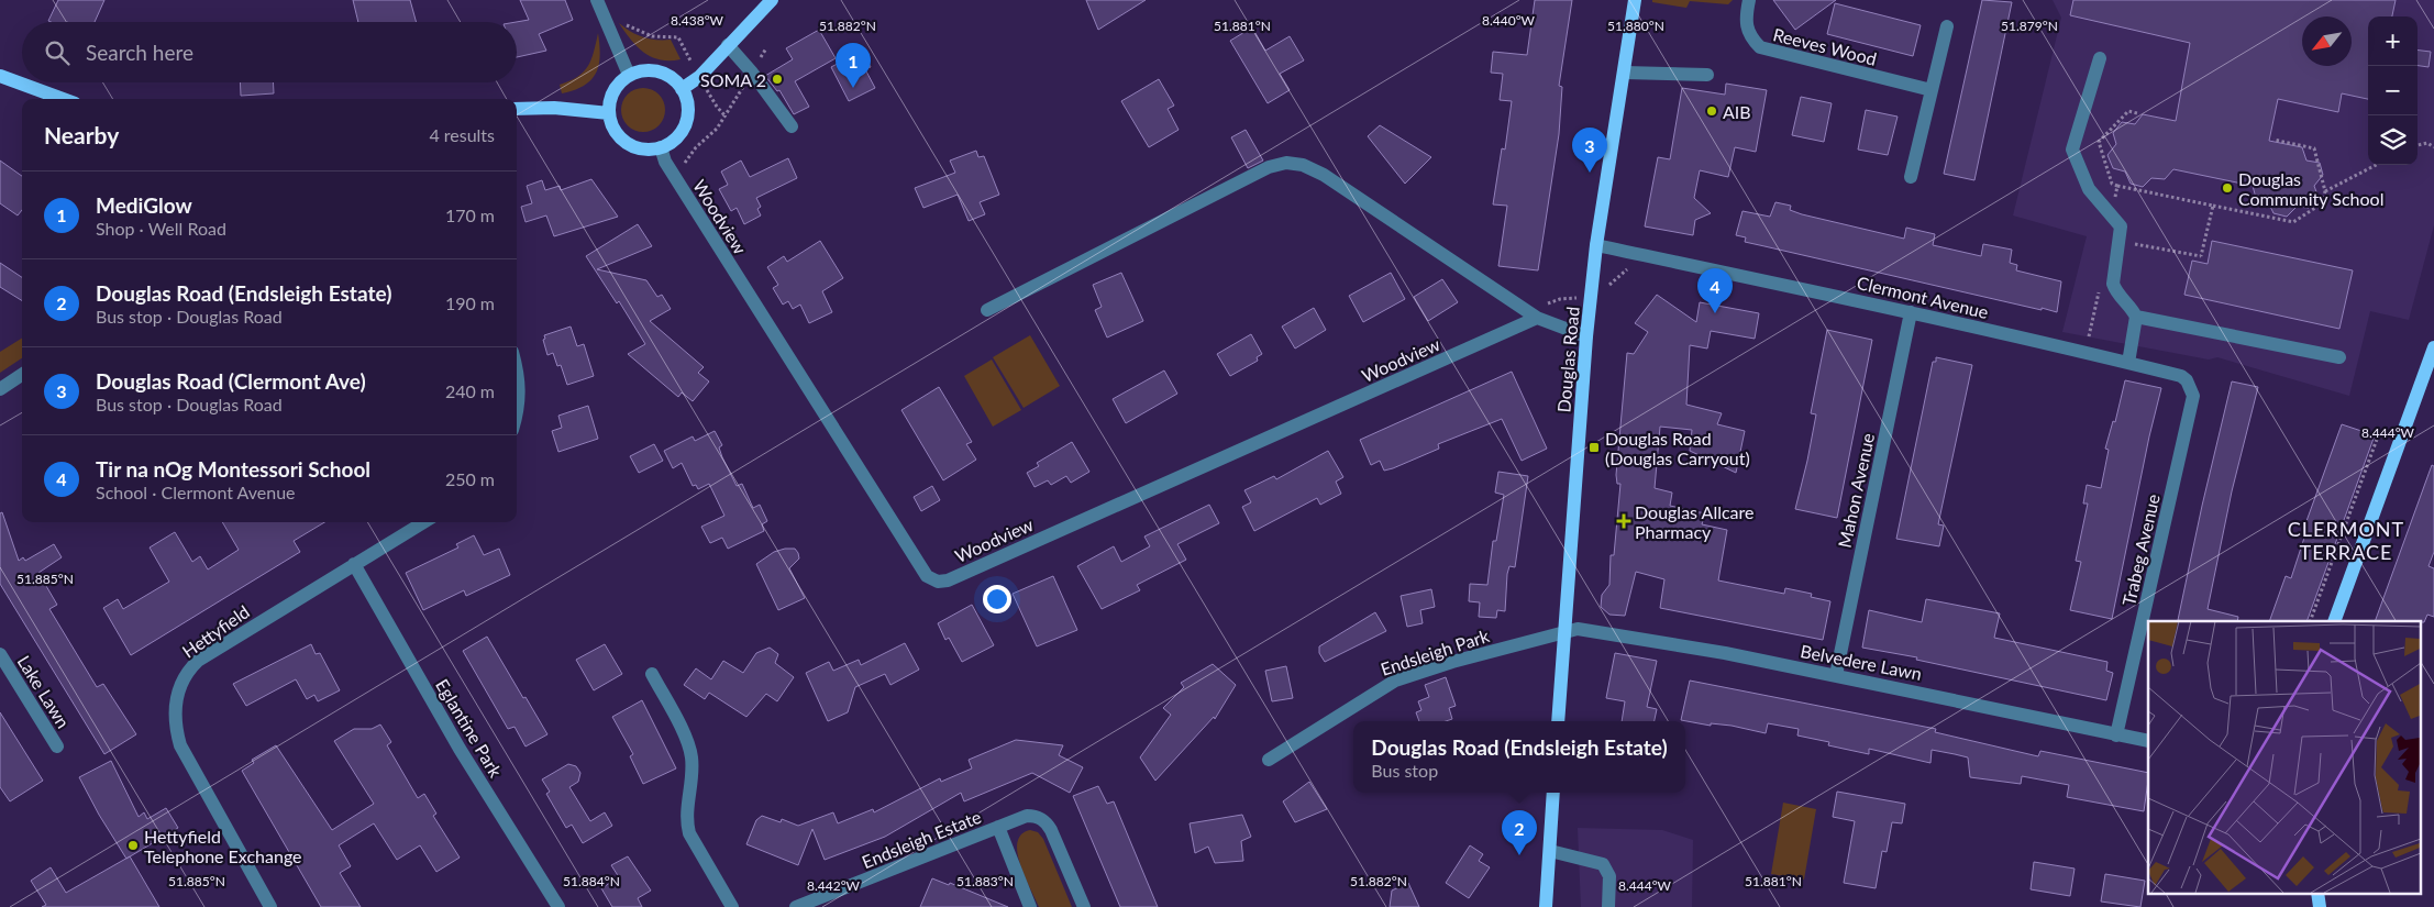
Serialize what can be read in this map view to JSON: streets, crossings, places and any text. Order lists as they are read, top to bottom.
{
  "streets": {
    "main road": ["Douglas Road"],
    "street": [
      "Reeves Wood",
      "Woodview",
      "Clermont Avenue",
      "Mahon Avenue",
      "Trabeg Avenue",
      "Hettyfield",
      "Endsleigh Park",
      "Belvedere Lawn",
      "Lake Lawn",
      "Eglantine Park",
      "Endsleigh Estate"
    ]
  },
  "crossings": [
    ["Clermont Avenue", "Douglas Road"],
    ["Clermont Avenue", "Mahon Avenue"],
    ["Clermont Avenue", "Trabeg Avenue"],
    ["Douglas Road", "Endsleigh Park"],
    ["Douglas Road", "Belvedere Lawn"],
    ["Mahon Avenue", "Belvedere Lawn"],
    ["Trabeg Avenue", "Belvedere Lawn"],
    ["Hettyfield", "Eglantine Park"],
    ["Endsleigh Park", "Belvedere Lawn"]
  ],
  "districts": ["CLERMONT TERRACE"],
  "places": {
    "other": [
      "SOMA 2",
      "AIB",
      "Douglas Community School",
      "Hettyfield Telephone Exchange"
    ],
    "transit": ["Douglas Road (Douglas Carryout)"],
    "health": ["Douglas Allcare Pharmacy"]
  },
  "north": "bottom left",
  "page": {
    "map_buttons": ["+", "−"],
    "search": "Search here",
    "pins": [
      "1",
      "3",
      "4",
      "2"
    ],
    "heading": ["Nearby", "4 results"],
    "list": [
      {
        "mark": "1",
        "name": "MediGlow",
        "note": "Shop · Well Road",
        "value": "170 m"
      },
      {
        "mark": "2",
        "name": "Douglas Road (Endsleigh Estate)",
        "note": "Bus stop · Douglas Road",
        "value": "190 m"
      },
      {
        "mark": "3",
        "name": "Douglas Road (Clermont Ave)",
        "note": "Bus stop · Douglas Road",
        "value": "240 m"
      },
      {
        "mark": "4",
        "name": "Tir na nOg Montessori School",
        "note": "School · Clermont Avenue",
        "value": "250 m"
      }
    ],
    "popup": ["Douglas Road (Endsleigh Estate)", "Bus stop"]
  },
  "coordinates": [
    "8.438°W",
    "8.440°W",
    "51.882°N",
    "51.881°N",
    "51.880°N",
    "51.879°N",
    "8.444°W",
    "51.885°N",
    "51.884°N",
    "51.883°N",
    "8.442°W"
  ]
}
